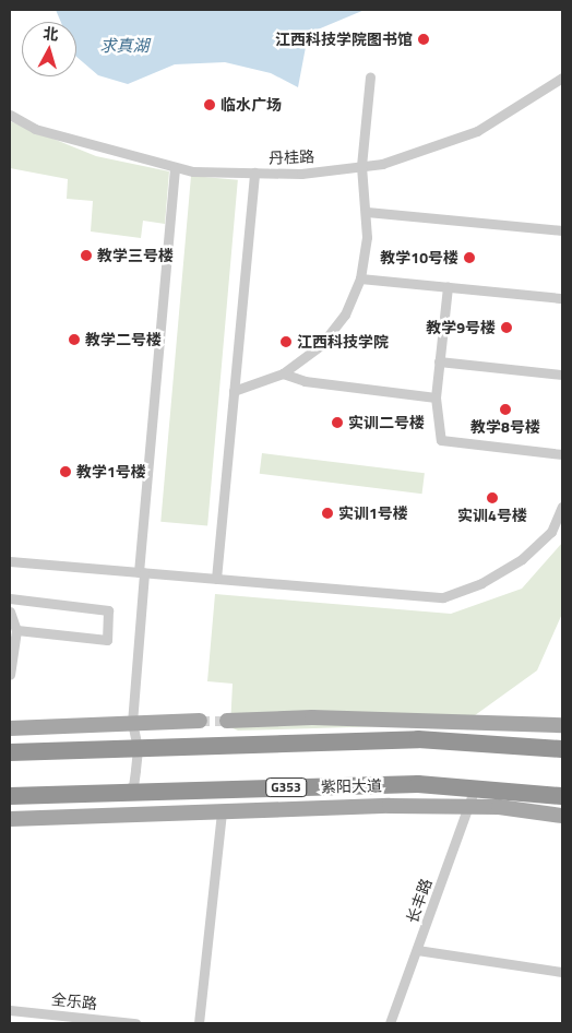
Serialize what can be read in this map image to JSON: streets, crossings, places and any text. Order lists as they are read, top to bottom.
{
  "streets": {
    "highway": ["紫阳大道", "G353"],
    "street": ["丹桂路", "长丰路", "全乐路"]
  },
  "crossings": [
    ["紫阳大道", "长丰路"]
  ],
  "water": ["求真湖"],
  "places": [
    "江西科技学院图书馆",
    "临水广场",
    "教学三号楼",
    "教学10号楼",
    "教学9号楼",
    "教学二号楼",
    "江西科技学院",
    "教学8号楼",
    "实训二号楼",
    "教学1号楼",
    "实训4号楼",
    "实训1号楼"
  ],
  "north": "top"
}
